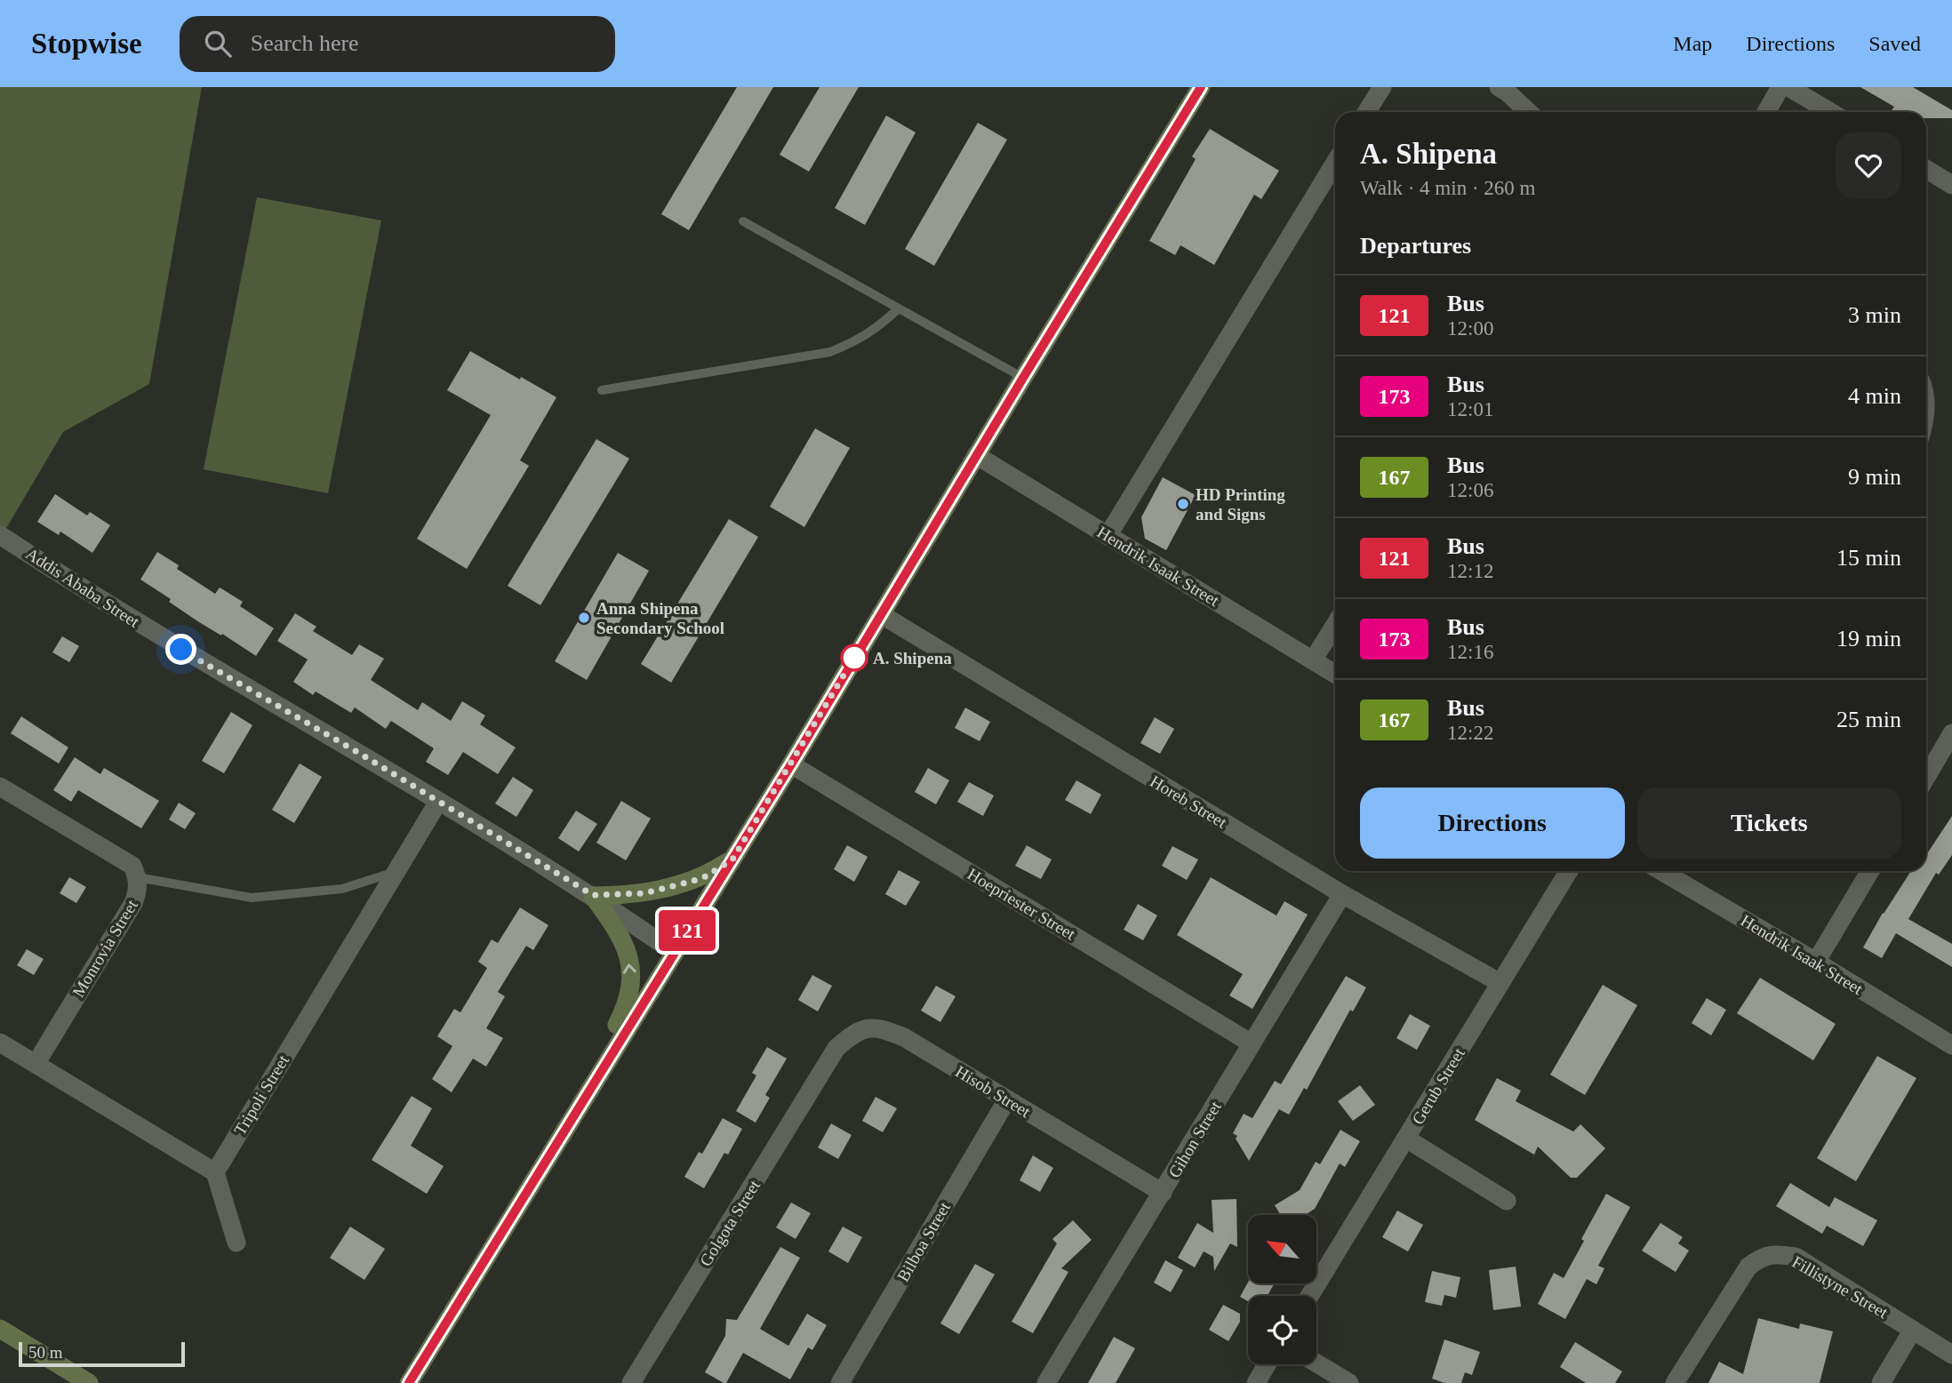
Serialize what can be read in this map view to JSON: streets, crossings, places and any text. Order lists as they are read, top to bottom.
{
  "streets": {
    "street": [
      "Hendrik Isaak Street",
      "Addis Ababa Street",
      "Horeb Street",
      "Hoepriester Street",
      "Monrovia Street",
      "Gerub Street",
      "Hisob Street",
      "Tripoli Street",
      "Gihon Street",
      "Golgota Street",
      "Bilboa Street",
      "Fillistyne Street"
    ]
  },
  "crossings": [
    ["Addis Ababa Street", "Tripoli Street"],
    ["Horeb Street", "Gerub Street"],
    ["Horeb Street", "Gihon Street"],
    ["Hoepriester Street", "Gihon Street"],
    ["Hisob Street", "Gihon Street"],
    ["Hisob Street", "Golgota Street"],
    ["Hisob Street", "Bilboa Street"]
  ],
  "places": ["HD Printing and Signs", "Anna Shipena Secondary School", "A. Shipena"],
  "lines": ["bus line 121"],
  "scale_bar": "50 m",
  "north": "top left",
  "page": {
    "header": "Stopwise",
    "search": "Search here",
    "nav": ["Map", "Directions", "Saved"],
    "on_map": "121",
    "heading": [
      ["A. Shipena", "Walk · 4 min · 260 m"],
      "Departures"
    ],
    "list": [
      {
        "mark": "121",
        "name": "Bus",
        "note": "12:00",
        "value": "3 min"
      },
      {
        "mark": "173",
        "name": "Bus",
        "note": "12:01",
        "value": "4 min"
      },
      {
        "mark": "167",
        "name": "Bus",
        "note": "12:06",
        "value": "9 min"
      },
      {
        "mark": "121",
        "name": "Bus",
        "note": "12:12",
        "value": "15 min"
      },
      {
        "mark": "173",
        "name": "Bus",
        "note": "12:16",
        "value": "19 min"
      },
      {
        "mark": "167",
        "name": "Bus",
        "note": "12:22",
        "value": "25 min"
      }
    ],
    "buttons": ["Directions", "Tickets"],
    "scale": "50 m"
  }
}
